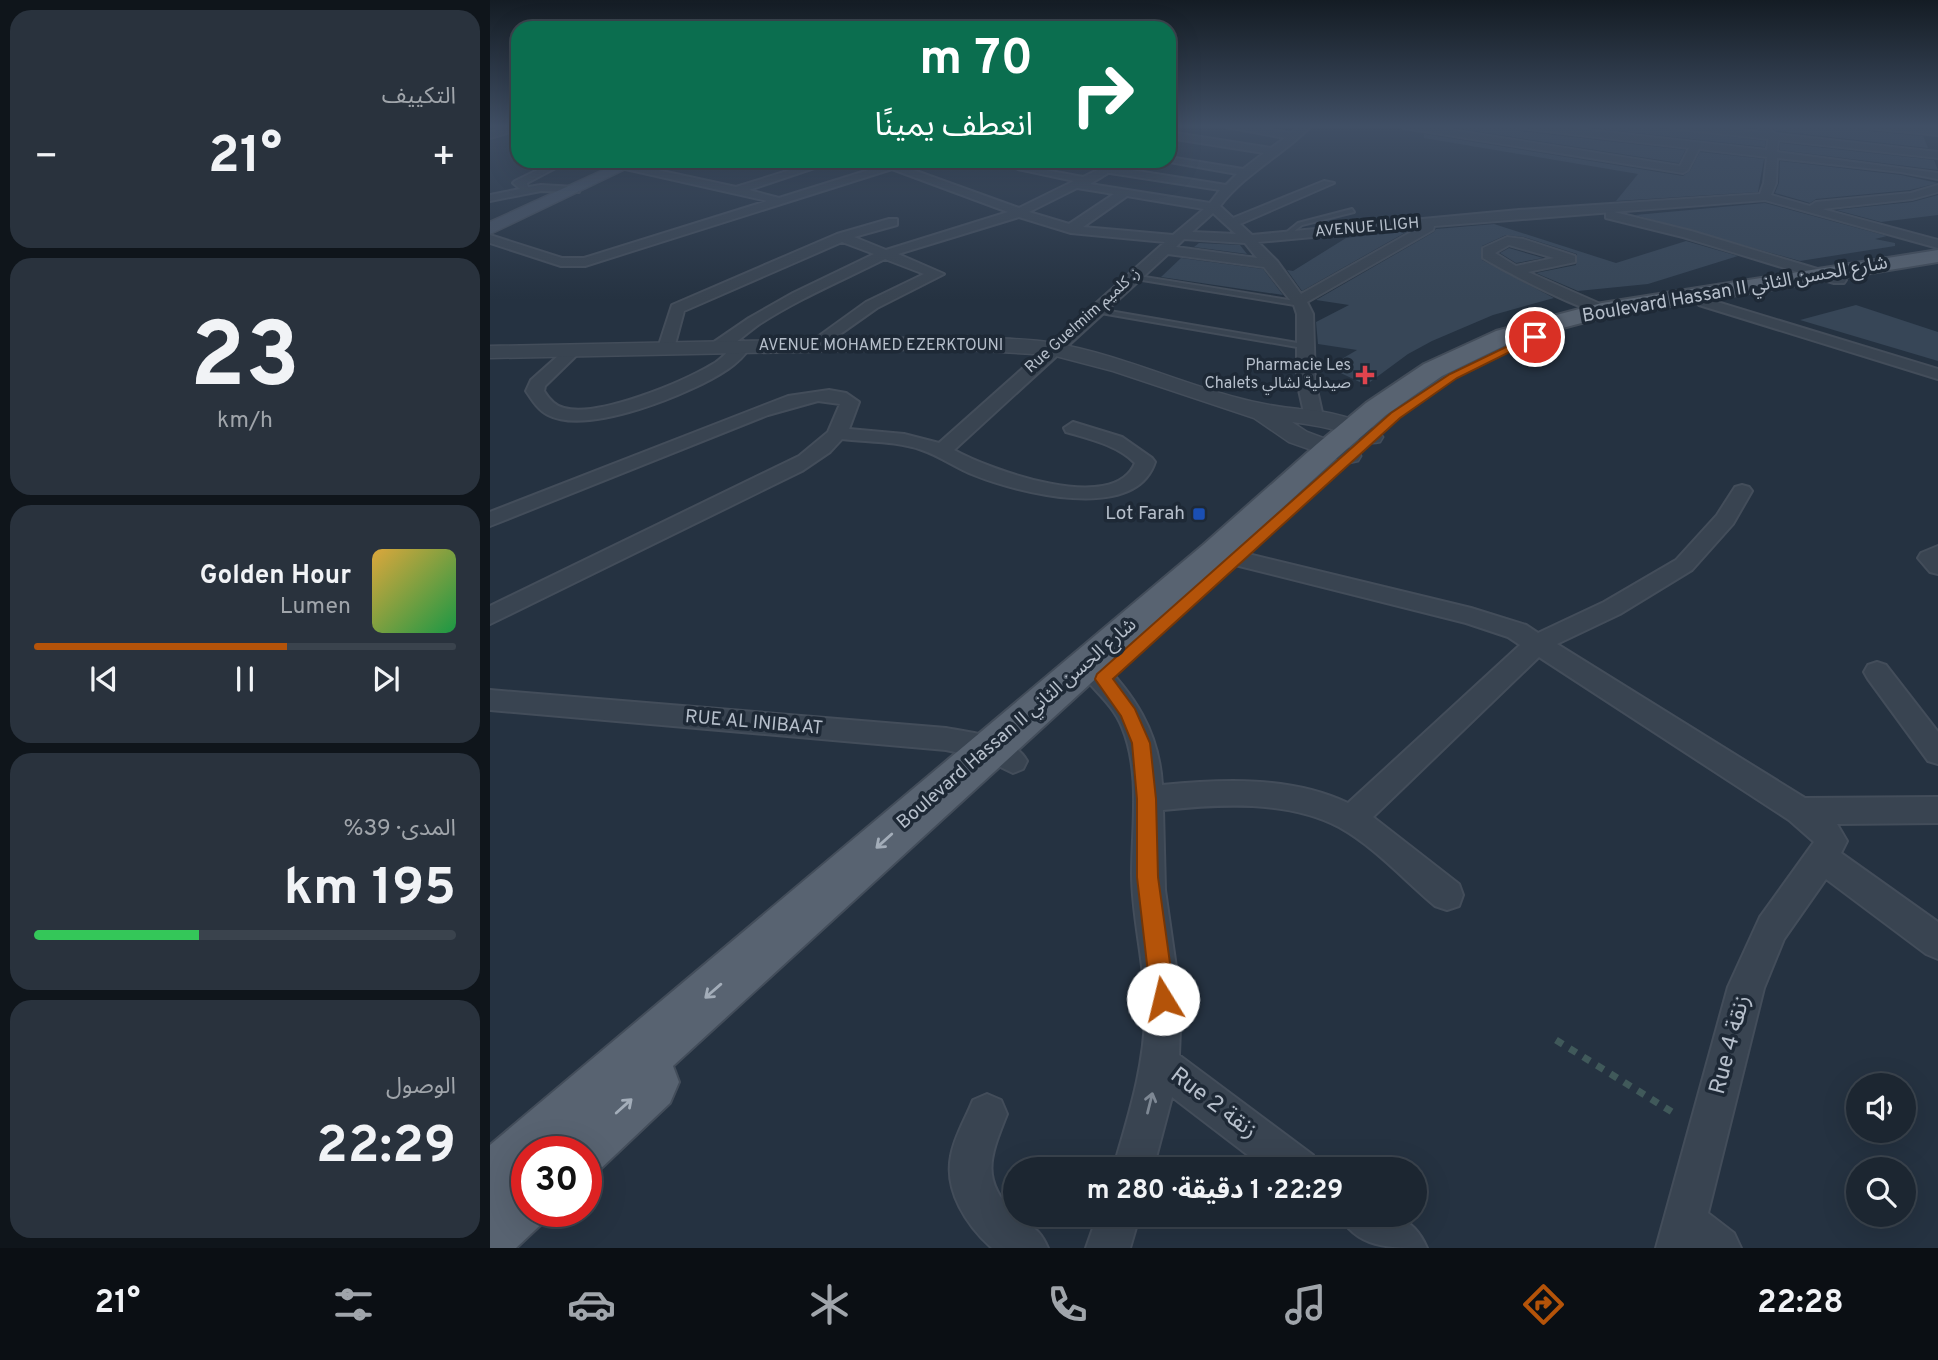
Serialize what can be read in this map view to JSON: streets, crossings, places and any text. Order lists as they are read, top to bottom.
{
  "streets": {
    "main road": ["Boulevard Hassan II شارع الحسن الثاني"],
    "street": [
      "AVENUE ILIGH",
      "Rue Guelmim ز. كلميم",
      "AVENUE MOHAMED EZERKTOUNI",
      "RUE AL INIBAAT",
      "Rue 4 زنقة",
      "Rue 2 زنقة"
    ]
  },
  "crossings": [
    ["AVENUE ILIGH", "Rue Guelmim ز. كلميم"],
    ["Boulevard Hassan II شارع الحسن الثاني", "AVENUE MOHAMED EZERKTOUNI"],
    ["Boulevard Hassan II شارع الحسن الثاني", "RUE AL INIBAAT"],
    ["Boulevard Hassan II شارع الحسن الثاني", "Rue 2 زنقة"],
    ["Rue Guelmim ز. كلميم", "AVENUE MOHAMED EZERKTOUNI"]
  ],
  "places": {
    "health": ["Pharmacie Les Chalets صيدلية لشالي"],
    "transit": ["Lot Farah"]
  },
  "page": {
    "tile": [
      "التكييف",
      ["23", "km/h"],
      ["المدى · 39%", "195 km"],
      ["الوصول", "22:29"]
    ],
    "turn": ["70 m", "انعطف يمينًا"],
    "heat": ["−", "21°", "+"],
    "song": ["Golden Hour", "Lumen"],
    "limit": "30",
    "trip": "22:29 · 1 دقيقة · 280 m",
    "tabs": ["22:28", "21°"]
  }
}
